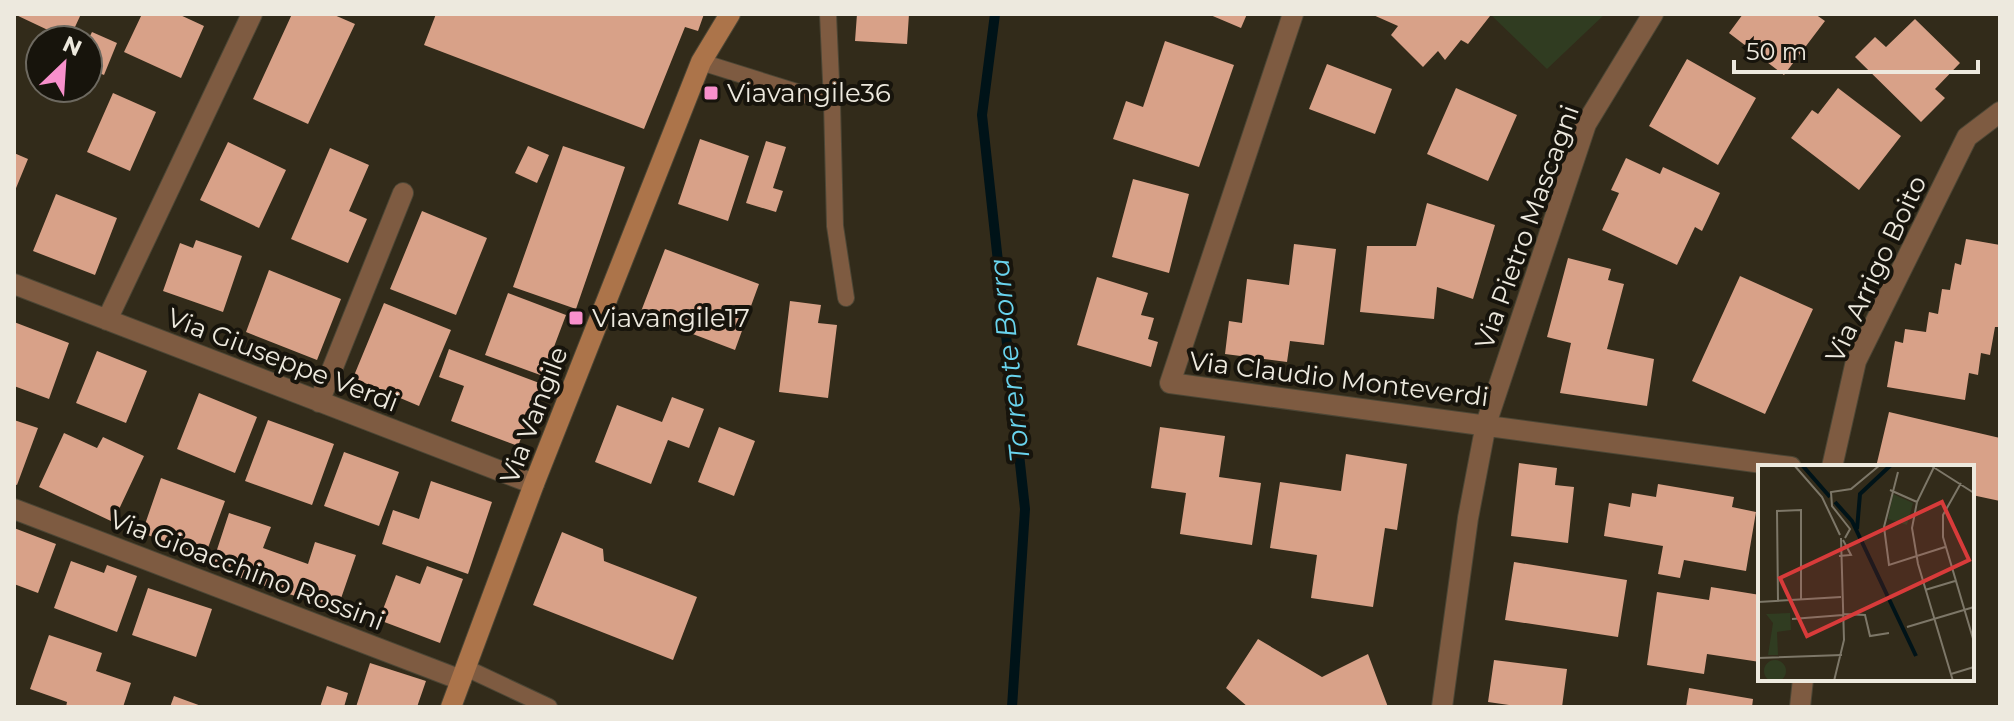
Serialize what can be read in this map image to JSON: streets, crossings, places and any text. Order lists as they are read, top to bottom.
{
  "streets": {
    "street": [
      "Via Pietro Mascagni",
      "Via Arrigo Boito",
      "Via Giuseppe Verdi",
      "Via Claudio Monteverdi",
      "Via Vangile",
      "Via Gioacchino Rossini"
    ]
  },
  "crossings": [
    ["Via Pietro Mascagni", "Via Claudio Monteverdi"],
    ["Via Giuseppe Verdi", "Via Vangile"],
    ["Via Vangile", "Via Gioacchino Rossini"]
  ],
  "water": ["Torrente Borra"],
  "places": {
    "transit": ["Viavangile36", "Viavangile17"]
  },
  "scale_bar": "50 m",
  "north": "top right"
}
